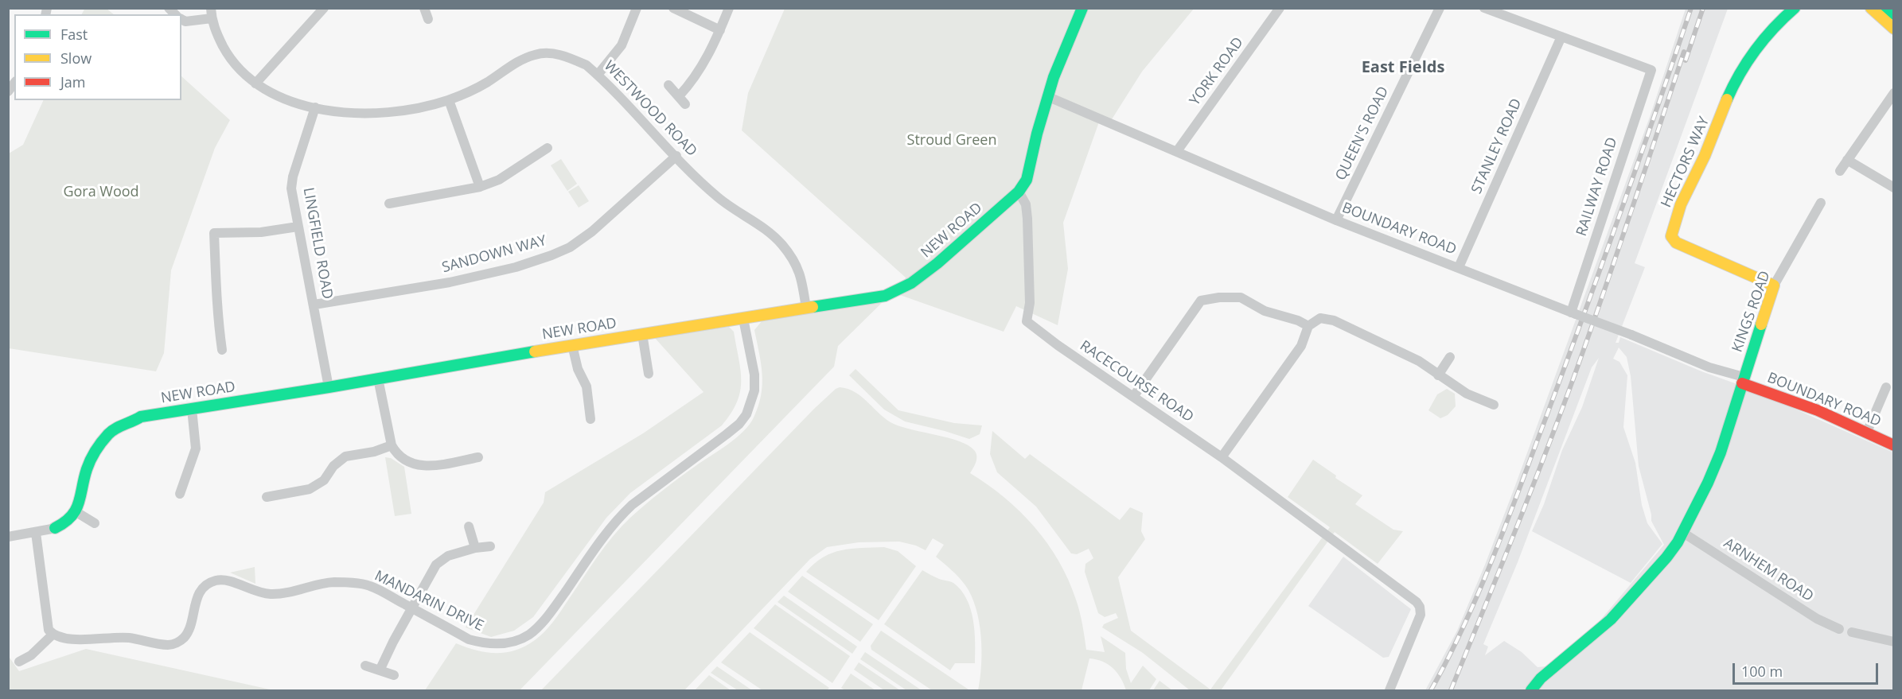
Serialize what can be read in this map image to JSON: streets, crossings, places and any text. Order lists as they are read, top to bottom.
{
  "streets": {
    "street": [
      "YORK ROAD",
      "WESTWOOD ROAD",
      "QUEEN'S ROAD",
      "STANLEY ROAD",
      "HECTORS WAY",
      "RAILWAY ROAD",
      "BOUNDARY ROAD",
      "NEW ROAD",
      "LINGFIELD ROAD",
      "SANDOWN WAY",
      "KINGS ROAD",
      "RACECOURSE ROAD",
      "ARNHEM ROAD",
      "MANDARIN DRIVE"
    ]
  },
  "crossings": [
    ["YORK ROAD", "BOUNDARY ROAD"],
    ["WESTWOOD ROAD", "NEW ROAD"],
    ["WESTWOOD ROAD", "LINGFIELD ROAD"],
    ["WESTWOOD ROAD", "SANDOWN WAY"],
    ["QUEEN'S ROAD", "BOUNDARY ROAD"],
    ["STANLEY ROAD", "RAILWAY ROAD"],
    ["STANLEY ROAD", "BOUNDARY ROAD"],
    ["HECTORS WAY", "KINGS ROAD"],
    ["RAILWAY ROAD", "BOUNDARY ROAD"],
    ["BOUNDARY ROAD", "KINGS ROAD"],
    ["NEW ROAD", "LINGFIELD ROAD"],
    ["NEW ROAD", "RACECOURSE ROAD"],
    ["NEW ROAD", "MANDARIN DRIVE"],
    ["LINGFIELD ROAD", "SANDOWN WAY"],
    ["KINGS ROAD", "ARNHEM ROAD"]
  ],
  "districts": ["East Fields"],
  "parks": ["Stroud Green", "Gora Wood"],
  "legend": ["Fast", "Slow", "Jam"],
  "scale_bar": "100 m"
}
